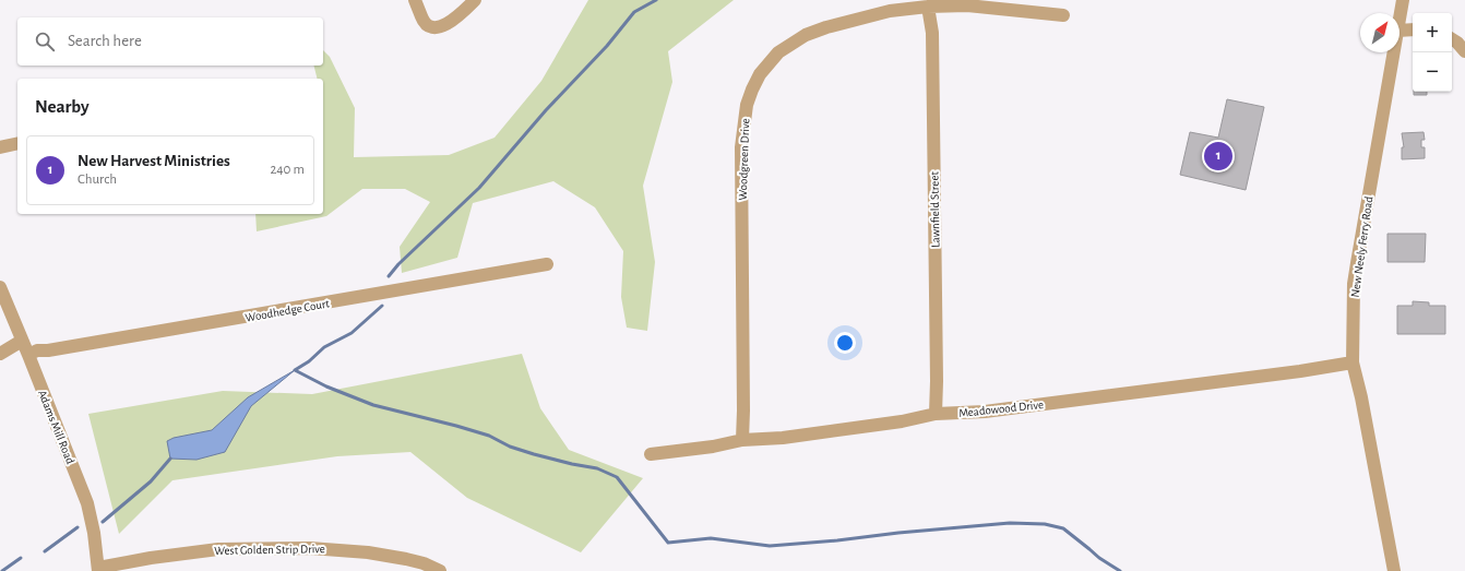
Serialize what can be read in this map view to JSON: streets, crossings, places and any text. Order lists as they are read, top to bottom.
{
  "streets": {
    "street": [
      "Woodgreen Drive",
      "Lawnfield Street",
      "New Neely Ferry Road",
      "Woodhedge Court",
      "Meadowood Drive",
      "Adams Mill Road",
      "West Golden Strip Drive"
    ]
  },
  "crossings": [
    ["Woodgreen Drive", "Lawnfield Street"],
    ["Woodgreen Drive", "Meadowood Drive"],
    ["Lawnfield Street", "Meadowood Drive"],
    ["New Neely Ferry Road", "Meadowood Drive"],
    ["Woodhedge Court", "Adams Mill Road"],
    ["Adams Mill Road", "West Golden Strip Drive"]
  ],
  "north": "top right",
  "page": {
    "map_buttons": ["+", "−"],
    "search": "Search here",
    "heading": "Nearby",
    "list": [
      {
        "mark": "1",
        "name": "New Harvest Ministries",
        "note": "Church",
        "value": "240 m"
      }
    ],
    "pins": "1"
  }
}
